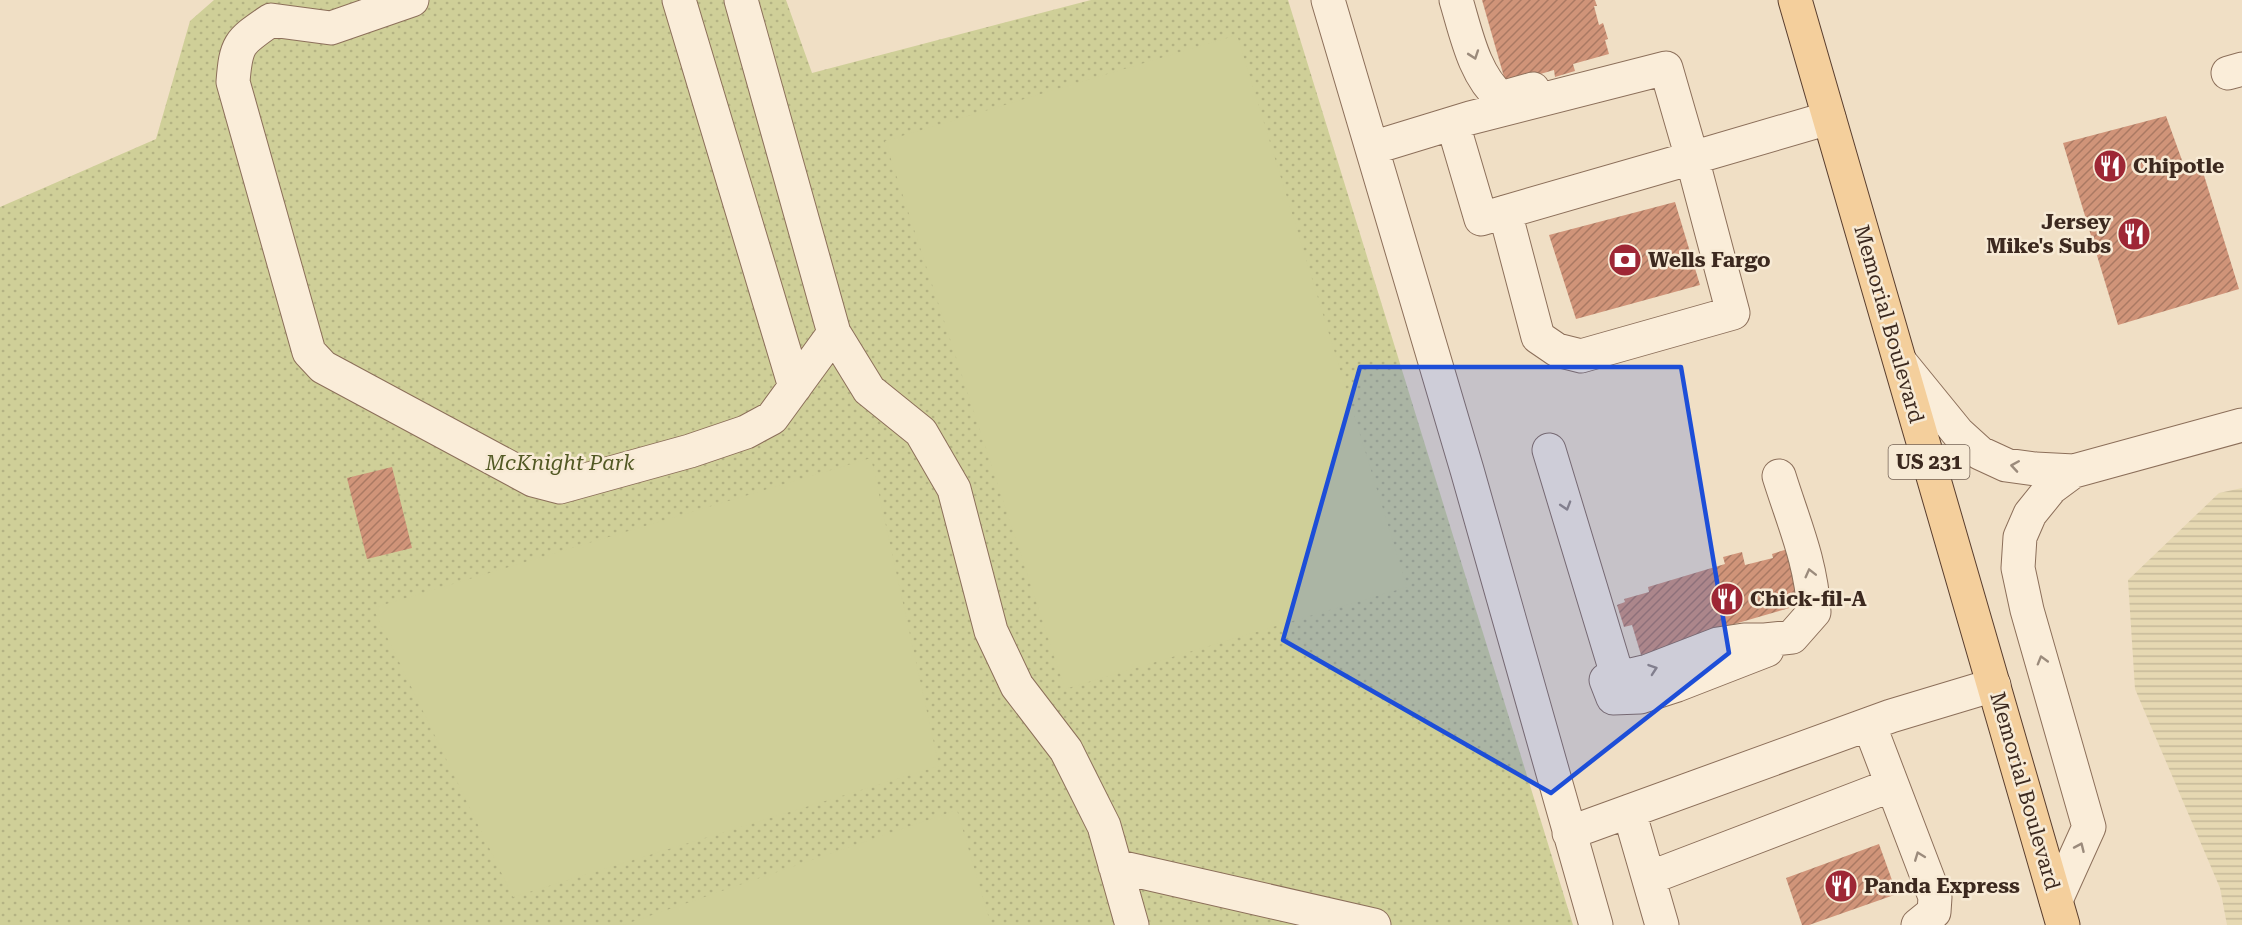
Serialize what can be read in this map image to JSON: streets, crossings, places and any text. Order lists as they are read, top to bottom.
{
  "streets": {
    "main road": ["Memorial Boulevard", "US 231"]
  },
  "parks": ["McKnight Park"],
  "places": {
    "restaurant": [
      "Chipotle",
      "Jersey Mike's Subs",
      "Chick-fil-A",
      "Panda Express"
    ],
    "bank": ["Wells Fargo"]
  }
}
